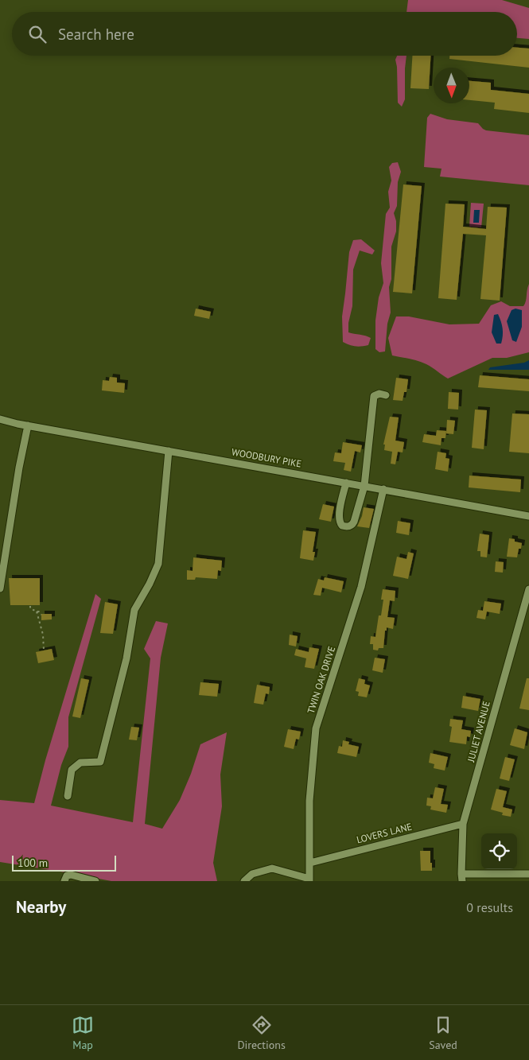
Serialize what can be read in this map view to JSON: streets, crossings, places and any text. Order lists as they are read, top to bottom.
{
  "streets": {
    "street": [
      "WOODBURY PIKE",
      "TWIN OAK DRIVE",
      "JULIET AVENUE",
      "LOVERS LANE"
    ]
  },
  "crossings": [
    ["WOODBURY PIKE", "TWIN OAK DRIVE"],
    ["TWIN OAK DRIVE", "LOVERS LANE"],
    ["JULIET AVENUE", "LOVERS LANE"]
  ],
  "scale_bar": "100 m",
  "north": "bottom",
  "page": {
    "search": "Search here",
    "scale": "100 m",
    "heading": ["Nearby", "0 results"],
    "nav": ["Map", "Directions", "Saved"]
  }
}
